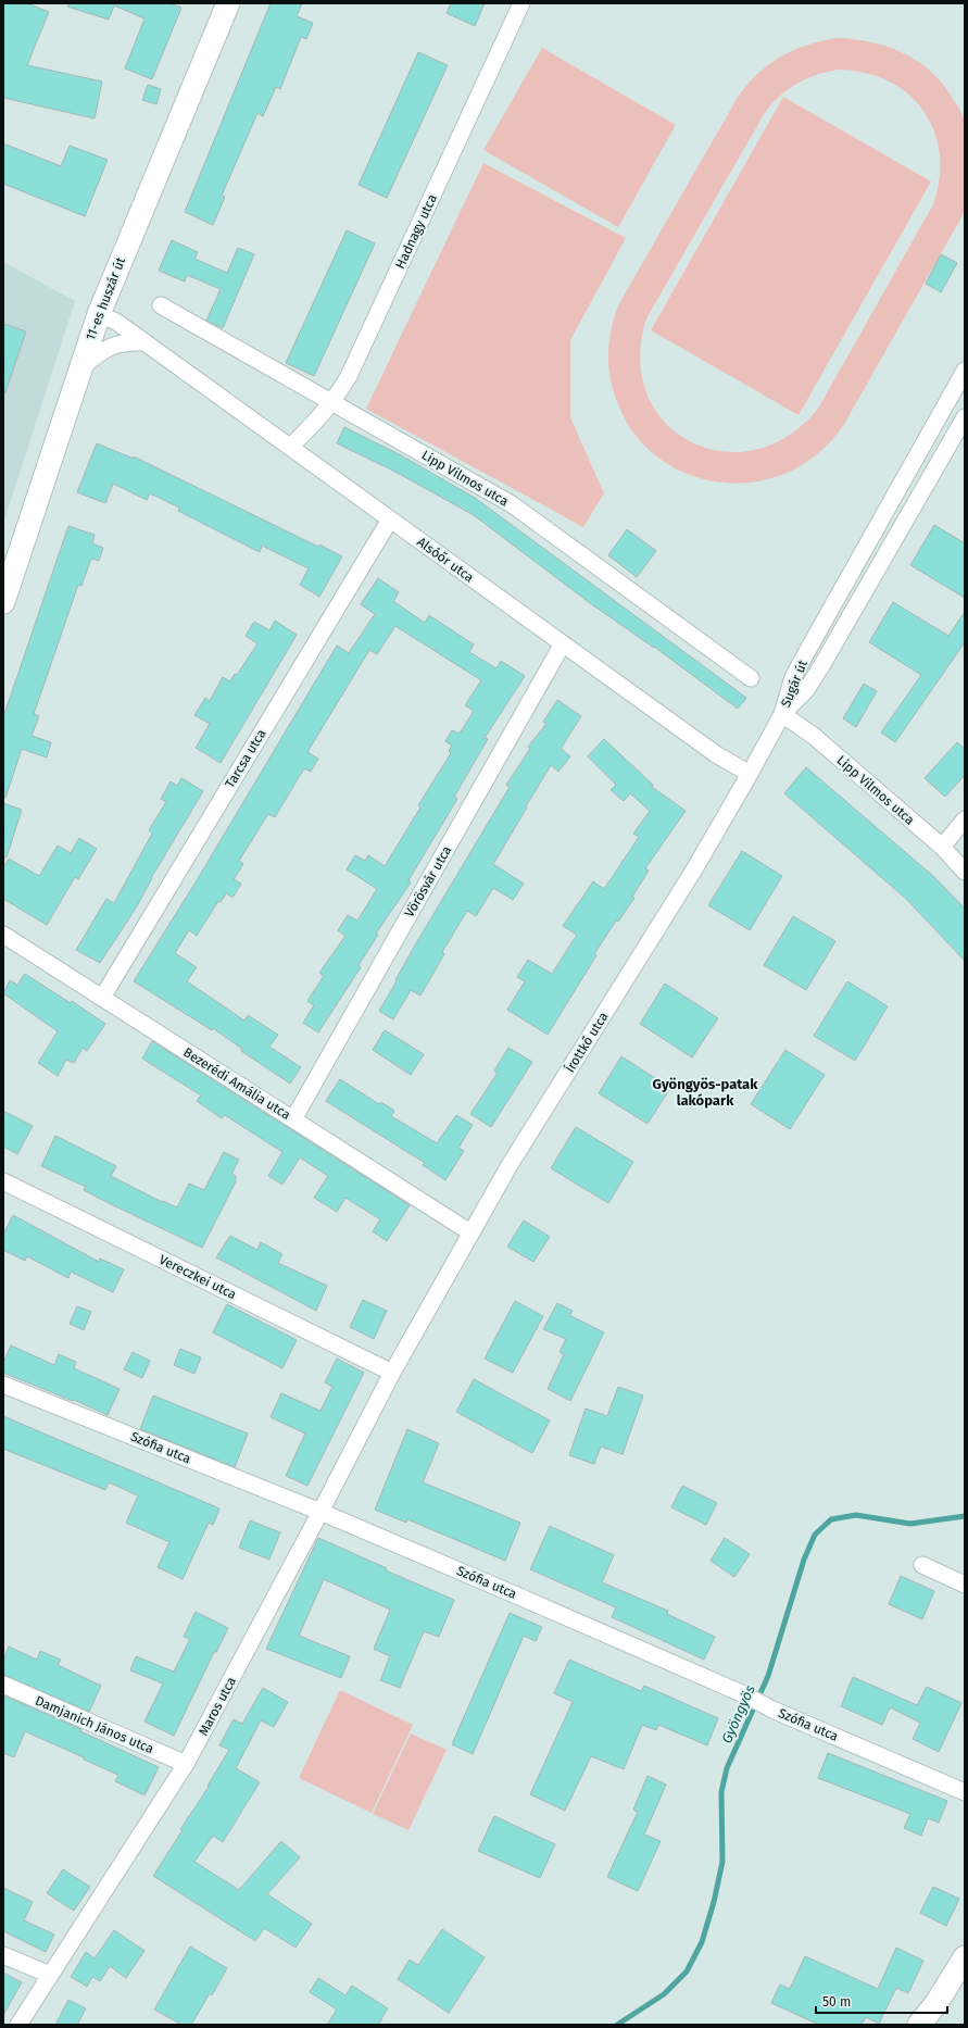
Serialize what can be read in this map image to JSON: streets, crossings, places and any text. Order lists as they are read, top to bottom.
{
  "streets": {
    "main road": ["11-es huszár út"],
    "street": [
      "Hadnagy utca",
      "Lipp Vilmos utca",
      "Alsóőr utca",
      "Sugár út",
      "Tarcsa utca",
      "Vörösvár utca",
      "Írottkő utca",
      "Bezerédi Amália utca",
      "Vereczkei utca",
      "Szófia utca",
      "Maros utca",
      "Damjanich János utca"
    ]
  },
  "crossings": [
    ["Hadnagy utca", "Lipp Vilmos utca"],
    ["Hadnagy utca", "Alsóőr utca"],
    ["11-es huszár út", "Alsóőr utca"],
    ["Lipp Vilmos utca", "Sugár út"],
    ["Lipp Vilmos utca", "Írottkő utca"],
    ["Alsóőr utca", "Tarcsa utca"],
    ["Alsóőr utca", "Vörösvár utca"],
    ["Alsóőr utca", "Írottkő utca"],
    ["Sugár út", "Írottkő utca"],
    ["Tarcsa utca", "Bezerédi Amália utca"],
    ["Vörösvár utca", "Bezerédi Amália utca"],
    ["Írottkő utca", "Bezerédi Amália utca"],
    ["Írottkő utca", "Vereczkei utca"],
    ["Írottkő utca", "Maros utca"],
    ["Vereczkei utca", "Maros utca"],
    ["Szófia utca", "Maros utca"],
    ["Maros utca", "Damjanich János utca"]
  ],
  "districts": ["Gyöngyös-patak lakópark"],
  "water": ["Gyöngyös"],
  "scale_bar": "50 m"
}
